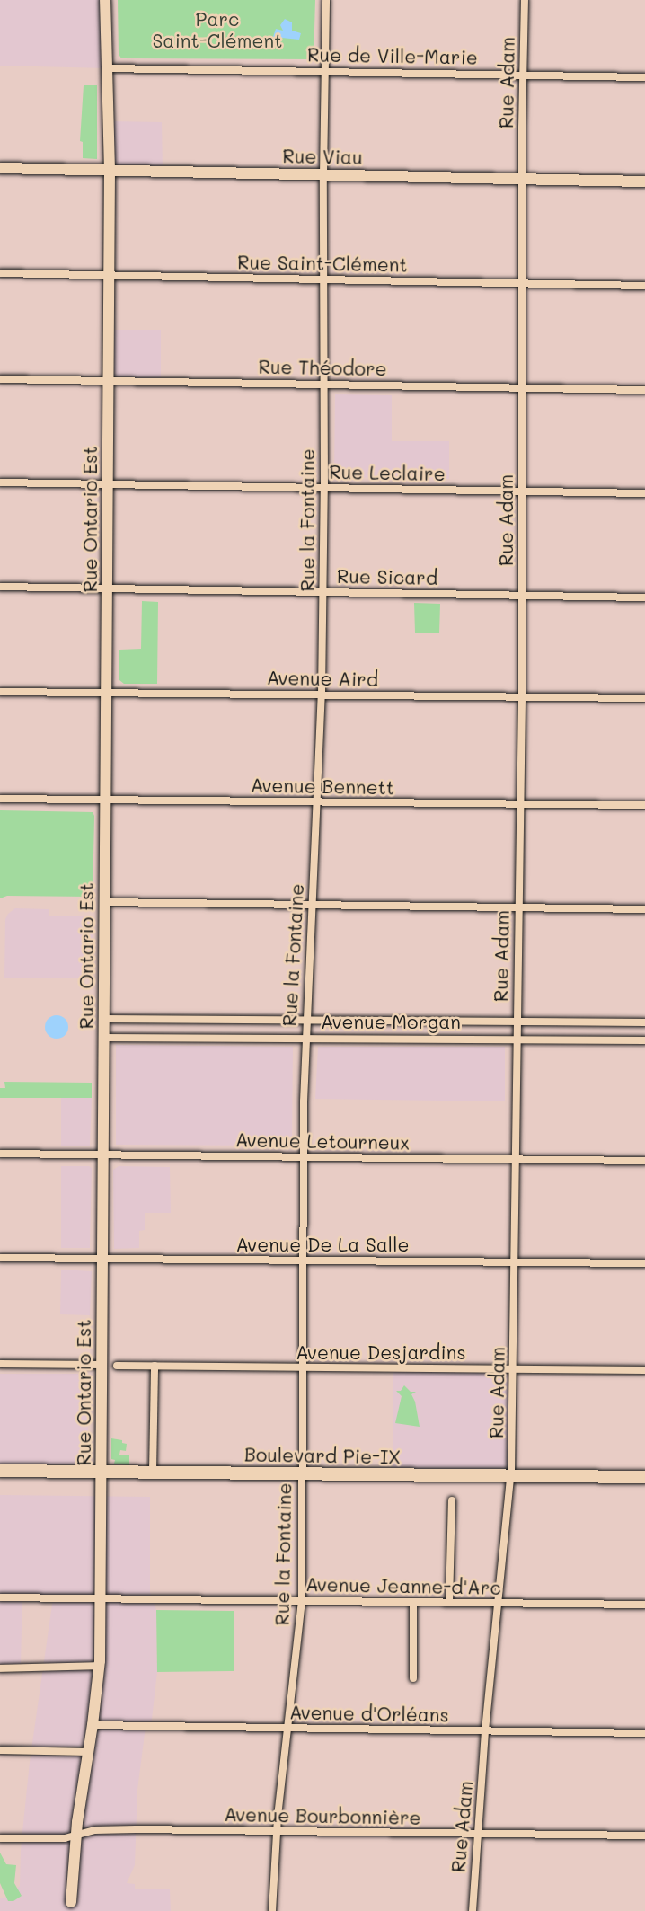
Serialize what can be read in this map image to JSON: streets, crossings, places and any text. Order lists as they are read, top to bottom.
{
  "streets": {
    "main road": ["Rue Viau", "Rue Ontario Est", "Boulevard Pie-IX"],
    "street": [
      "Rue de Ville-Marie",
      "Rue Adam",
      "Rue Saint-Clément",
      "Rue Théodore",
      "Rue Leclaire",
      "Rue la Fontaine",
      "Rue Sicard",
      "Avenue Aird",
      "Avenue Bennett",
      "Avenue Morgan",
      "Avenue Letourneux",
      "Avenue De La Salle",
      "Avenue Desjardins",
      "Avenue Jeanne-d'Arc",
      "Avenue d'Orléans",
      "Avenue Bourbonnière"
    ]
  },
  "crossings": [
    ["Rue de Ville-Marie", "Rue Adam"],
    ["Rue de Ville-Marie", "Rue Ontario Est"],
    ["Rue de Ville-Marie", "Rue la Fontaine"],
    ["Rue Adam", "Rue Viau"],
    ["Rue Adam", "Rue Saint-Clément"],
    ["Rue Adam", "Rue Théodore"],
    ["Rue Adam", "Rue Leclaire"],
    ["Rue Adam", "Rue Sicard"],
    ["Rue Adam", "Avenue Aird"],
    ["Rue Adam", "Avenue Bennett"],
    ["Rue Adam", "Avenue Morgan"],
    ["Rue Adam", "Avenue Letourneux"],
    ["Rue Adam", "Avenue De La Salle"],
    ["Rue Adam", "Avenue Desjardins"],
    ["Rue Adam", "Boulevard Pie-IX"],
    ["Rue Adam", "Avenue Jeanne-d'Arc"],
    ["Rue Adam", "Avenue d'Orléans"],
    ["Rue Adam", "Avenue Bourbonnière"],
    ["Rue Viau", "Rue Ontario Est"],
    ["Rue Viau", "Rue la Fontaine"],
    ["Rue Saint-Clément", "Rue Ontario Est"],
    ["Rue Saint-Clément", "Rue la Fontaine"],
    ["Rue Théodore", "Rue Ontario Est"],
    ["Rue Théodore", "Rue la Fontaine"],
    ["Rue Leclaire", "Rue Ontario Est"],
    ["Rue Leclaire", "Rue la Fontaine"],
    ["Rue Ontario Est", "Rue Sicard"],
    ["Rue Ontario Est", "Avenue Aird"],
    ["Rue Ontario Est", "Avenue Bennett"],
    ["Rue Ontario Est", "Avenue Morgan"],
    ["Rue Ontario Est", "Avenue Letourneux"],
    ["Rue Ontario Est", "Avenue De La Salle"],
    ["Rue Ontario Est", "Boulevard Pie-IX"],
    ["Rue Ontario Est", "Avenue Jeanne-d'Arc"],
    ["Rue Ontario Est", "Avenue d'Orléans"],
    ["Rue Ontario Est", "Avenue Bourbonnière"],
    ["Rue la Fontaine", "Rue Sicard"],
    ["Rue la Fontaine", "Avenue Aird"],
    ["Rue la Fontaine", "Avenue Bennett"],
    ["Rue la Fontaine", "Avenue Morgan"],
    ["Rue la Fontaine", "Avenue Letourneux"],
    ["Rue la Fontaine", "Avenue De La Salle"],
    ["Rue la Fontaine", "Avenue Desjardins"],
    ["Rue la Fontaine", "Boulevard Pie-IX"],
    ["Rue la Fontaine", "Avenue Jeanne-d'Arc"],
    ["Rue la Fontaine", "Avenue d'Orléans"],
    ["Rue la Fontaine", "Avenue Bourbonnière"]
  ],
  "parks": ["Parc Saint-Clément"]
}
